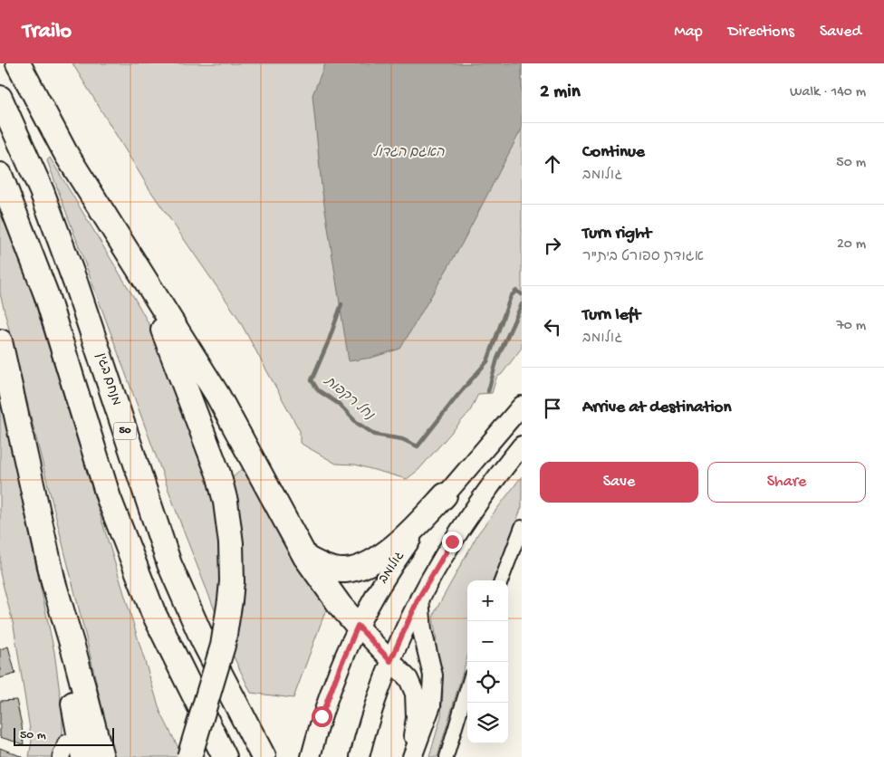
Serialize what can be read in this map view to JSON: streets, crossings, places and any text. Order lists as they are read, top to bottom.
{
  "streets": {
    "highway": ["מנחם בגין", "50"],
    "main road": ["גולומב"]
  },
  "water": ["האגם הגדול", "נחל רקפות"],
  "scale_bar": "50 m",
  "page": {
    "header": "Trailo",
    "nav": ["Map", "Directions", "Saved"],
    "heading": ["2 min", "Walk · 140 m"],
    "list": [
      ["Continue", "גולומב", "50 m"],
      ["Turn right", "אגודת ספורט בית\"ר", "20 m"],
      ["Turn left", "גולומב", "70 m"],
      "Arrive at destination"
    ],
    "buttons": ["Save", "Share"],
    "map_buttons": ["+", "−"],
    "scale": "50 m"
  }
}
